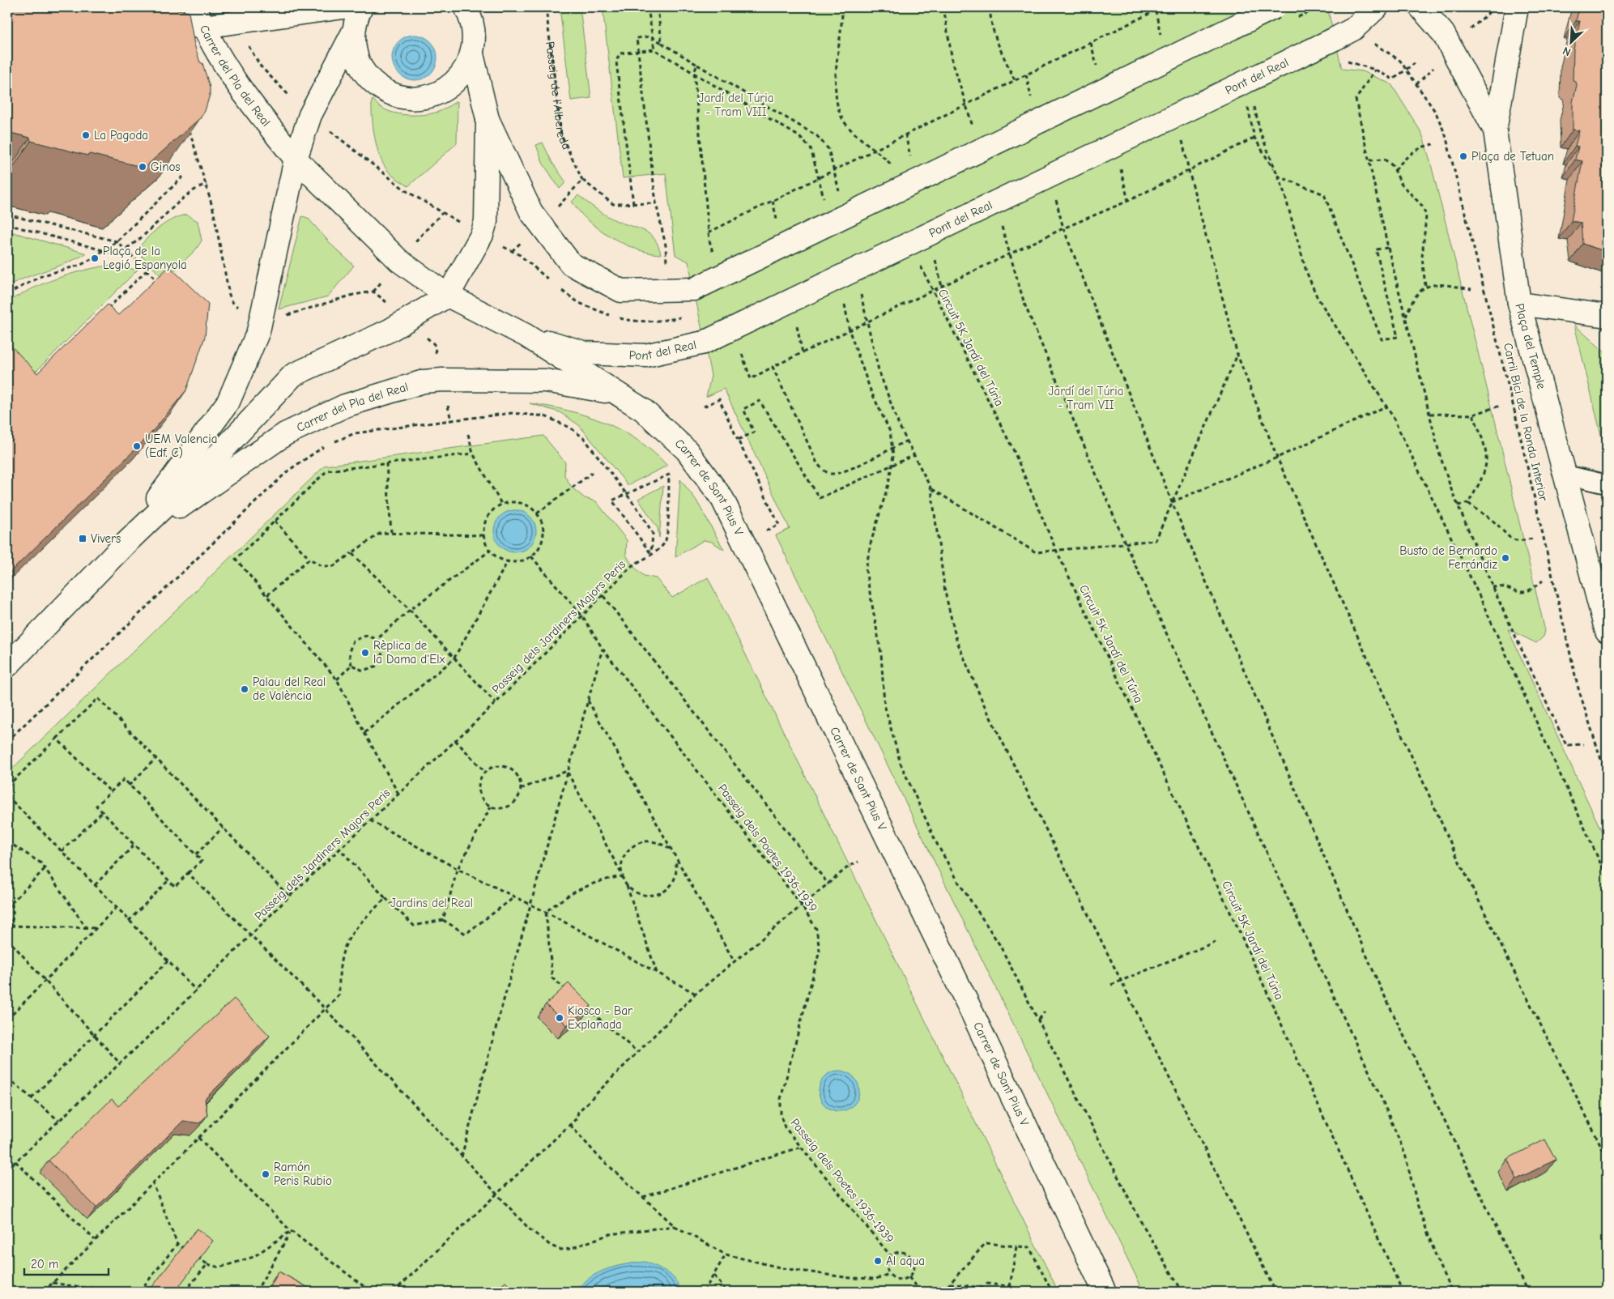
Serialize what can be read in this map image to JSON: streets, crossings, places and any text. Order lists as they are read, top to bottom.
{
  "streets": {
    "main road": [
      "Pont del Real",
      "Carrer del Pla del Real",
      "Plaça del Temple",
      "Carrer de Sant Pius V"
    ],
    "path": [
      "Passeig de l'Albereda",
      "Circuit 5K Jardí del Túria",
      "Carril Bici de la Ronda Interior",
      "Passeig dels Jardiners Majors Peris",
      "Passeig dels Poetes 1936-1939"
    ]
  },
  "crossings": [
    ["Pont del Real", "Carrer del Pla del Real"],
    ["Pont del Real", "Carrer de Sant Pius V"],
    ["Carrer del Pla del Real", "Carrer de Sant Pius V"],
    ["Passeig dels Jardiners Majors Peris", "Passeig dels Poetes 1936-1939"]
  ],
  "parks": ["Jardí del Túria - Tram VIII", "Jardí del Túria - Tram VII", "Jardins del Real"],
  "places": {
    "other": [
      "La Pagoda",
      "Plaça de Tetuan",
      "Ginos",
      "Plaça de la Legió Espanyola",
      "UEM Valencia (Edf. C)",
      "Busto de Bernardo Ferrándiz",
      "Rèplica de la Dama d'Elx",
      "Palau del Real de València",
      "Kiosco - Bar Explanada",
      "Ramón Peris Rubio",
      "Al aqua"
    ],
    "transit": ["Vivers"]
  },
  "scale_bar": "20 m",
  "north": "bottom left"
}
